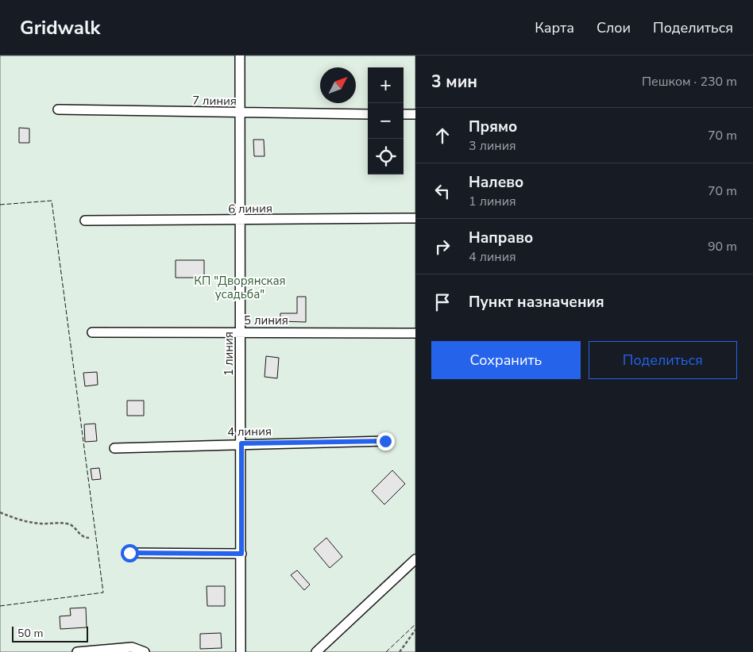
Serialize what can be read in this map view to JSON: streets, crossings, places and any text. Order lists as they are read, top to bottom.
{
  "streets": {
    "street": [
      "7 линия",
      "6 линия",
      "5 линия",
      "1 линия",
      "4 линия"
    ]
  },
  "crossings": [
    ["7 линия", "1 линия"],
    ["6 линия", "1 линия"],
    ["5 линия", "1 линия"],
    ["1 линия", "4 линия"]
  ],
  "parks": ["КП \"Дворянская усадьба\""],
  "scale_bar": "50 m",
  "north": "top right",
  "page": {
    "header": "Gridwalk",
    "nav": ["Карта", "Слои", "Поделиться"],
    "heading": ["3 мин", "Пешком · 230 m"],
    "map_buttons": ["+", "−"],
    "list": [
      ["Прямо", "3 линия", "70 m"],
      ["Налево", "1 линия", "70 m"],
      ["Направо", "4 линия", "90 m"],
      "Пункт назначения"
    ],
    "buttons": ["Сохранить", "Поделиться"],
    "scale": "50 m"
  }
}
